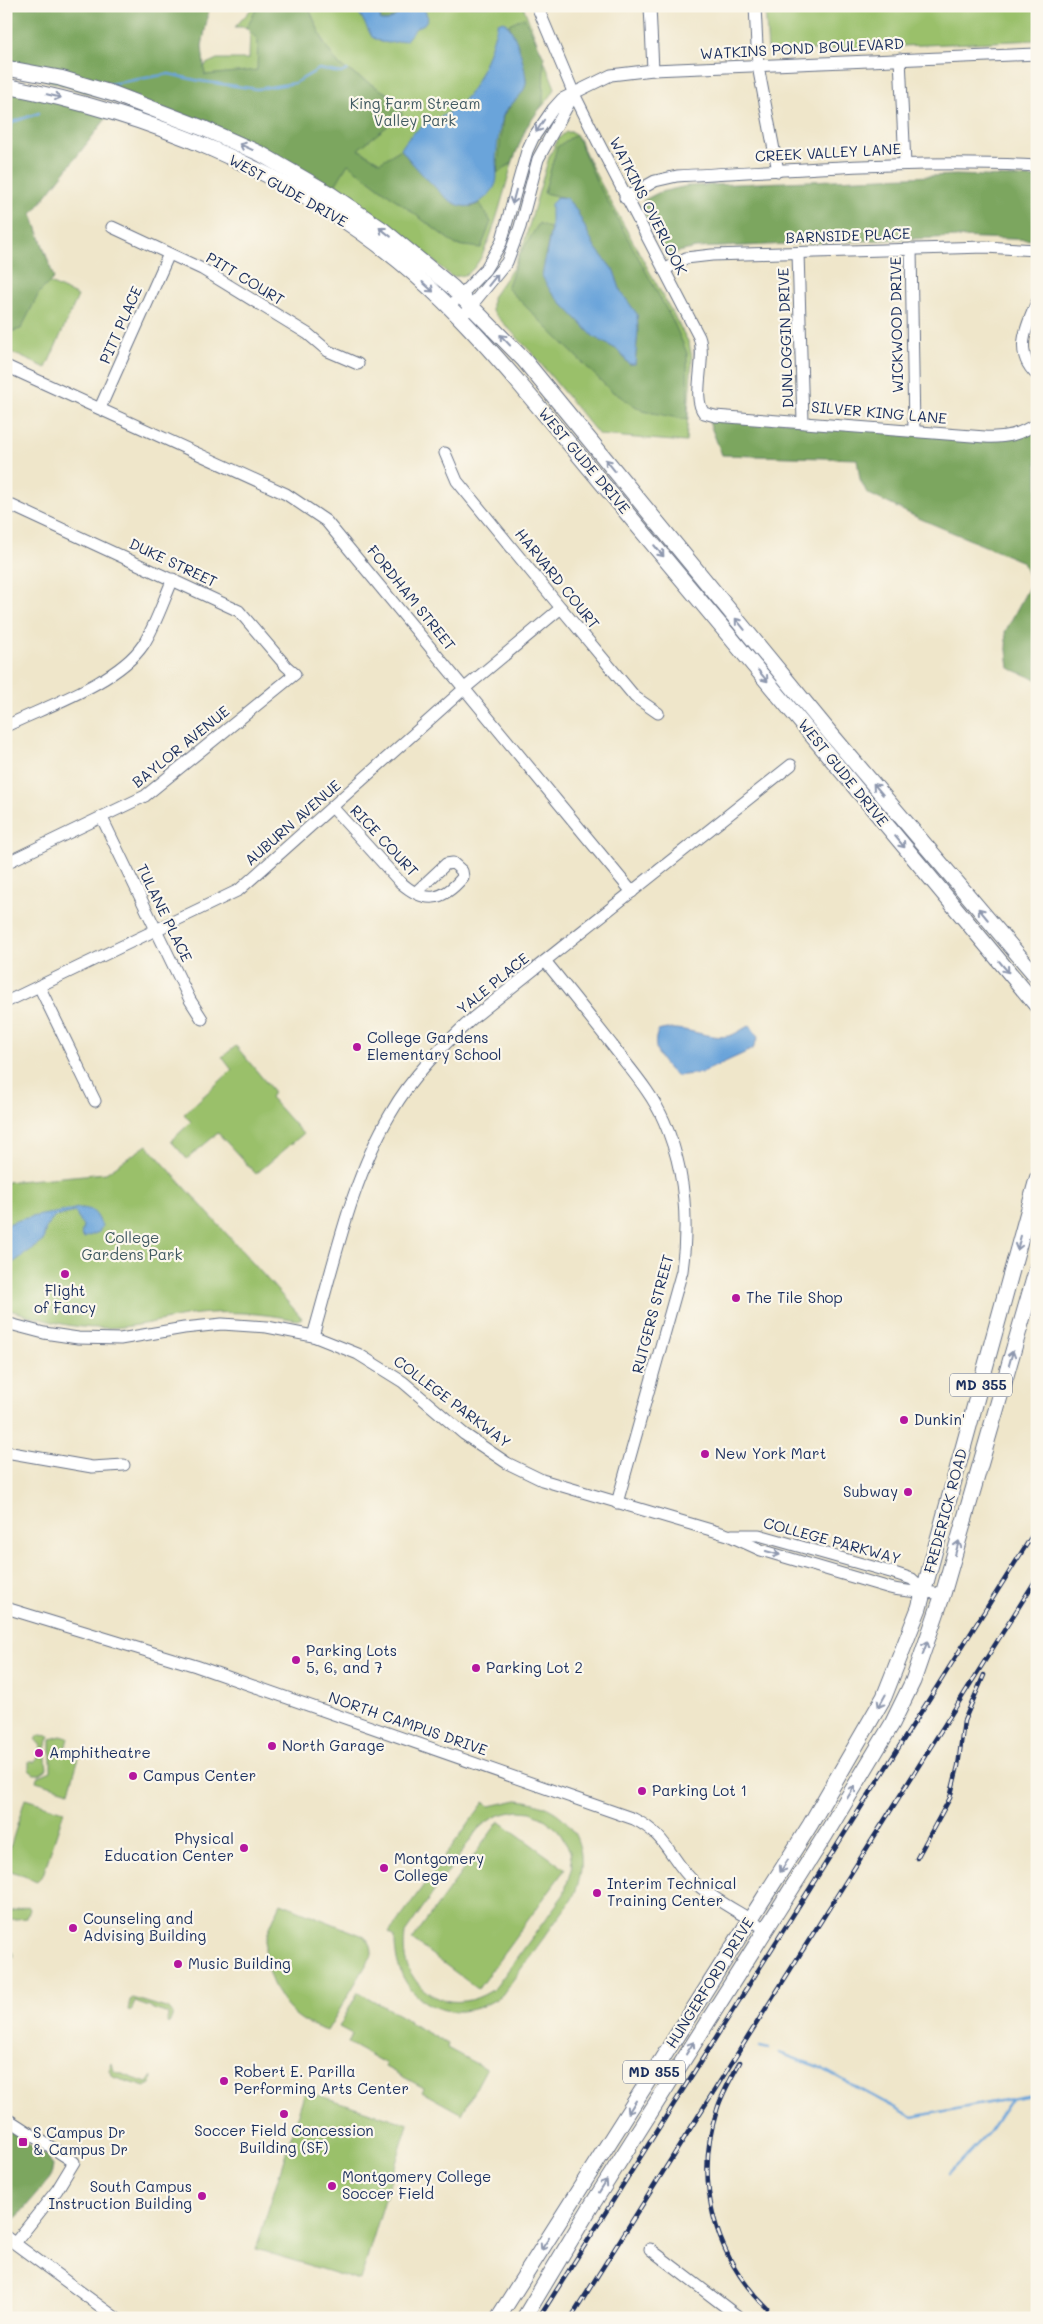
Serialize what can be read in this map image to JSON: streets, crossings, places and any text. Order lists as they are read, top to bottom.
{
  "streets": {
    "main road": [
      "WEST GUDE DRIVE",
      "MD 355",
      "FREDERICK ROAD",
      "HUNGERFORD DRIVE"
    ],
    "street": [
      "WATKINS POND BOULEVARD",
      "CREEK VALLEY LANE",
      "WATKINS OVERLOOK",
      "BARNSIDE PLACE",
      "PITT COURT",
      "PITT PLACE",
      "WICKWOOD DRIVE",
      "DUNLOGGIN DRIVE",
      "SILVER KING LANE",
      "DUKE STREET",
      "HARVARD COURT",
      "FORDHAM STREET",
      "BAYLOR AVENUE",
      "AUBURN AVENUE",
      "RICE COURT",
      "TULANE PLACE",
      "YALE PLACE",
      "RUTGERS STREET",
      "COLLEGE PARKWAY",
      "NORTH CAMPUS DRIVE"
    ]
  },
  "crossings": [
    ["WATKINS POND BOULEVARD", "WEST GUDE DRIVE"],
    ["WATKINS POND BOULEVARD", "WATKINS OVERLOOK"],
    ["CREEK VALLEY LANE", "WATKINS OVERLOOK"],
    ["WATKINS OVERLOOK", "BARNSIDE PLACE"],
    ["WATKINS OVERLOOK", "SILVER KING LANE"],
    ["BARNSIDE PLACE", "WICKWOOD DRIVE"],
    ["BARNSIDE PLACE", "DUNLOGGIN DRIVE"],
    ["PITT COURT", "PITT PLACE"],
    ["PITT PLACE", "FORDHAM STREET"],
    ["WICKWOOD DRIVE", "SILVER KING LANE"],
    ["DUNLOGGIN DRIVE", "SILVER KING LANE"],
    ["DUKE STREET", "BAYLOR AVENUE"],
    ["HARVARD COURT", "AUBURN AVENUE"],
    ["FORDHAM STREET", "AUBURN AVENUE"],
    ["FORDHAM STREET", "YALE PLACE"],
    ["BAYLOR AVENUE", "TULANE PLACE"],
    ["AUBURN AVENUE", "RICE COURT"],
    ["AUBURN AVENUE", "TULANE PLACE"],
    ["YALE PLACE", "RUTGERS STREET"],
    ["YALE PLACE", "COLLEGE PARKWAY"],
    ["RUTGERS STREET", "COLLEGE PARKWAY"],
    ["COLLEGE PARKWAY", "FREDERICK ROAD"],
    ["FREDERICK ROAD", "HUNGERFORD DRIVE"],
    ["NORTH CAMPUS DRIVE", "HUNGERFORD DRIVE"]
  ],
  "parks": ["King Farm Stream Valley Park", "College Gardens Park"],
  "places": {
    "other": [
      "College Gardens Elementary School",
      "Flight of Fancy",
      "The Tile Shop",
      "Dunkin'",
      "New York Mart",
      "Subway",
      "Parking Lots 5, 6, and 7",
      "Parking Lot 2",
      "North Garage",
      "Amphitheatre",
      "Campus Center",
      "Parking Lot 1",
      "Physical Education Center",
      "Montgomery College",
      "Interim Technical Training Center",
      "Counseling and Advising Building",
      "Music Building",
      "Robert E. Parilla Performing Arts Center",
      "Soccer Field Concession Building (SF)",
      "Montgomery College Soccer Field",
      "South Campus Instruction Building"
    ],
    "transit": ["S Campus Dr & Campus Dr"]
  }
}
